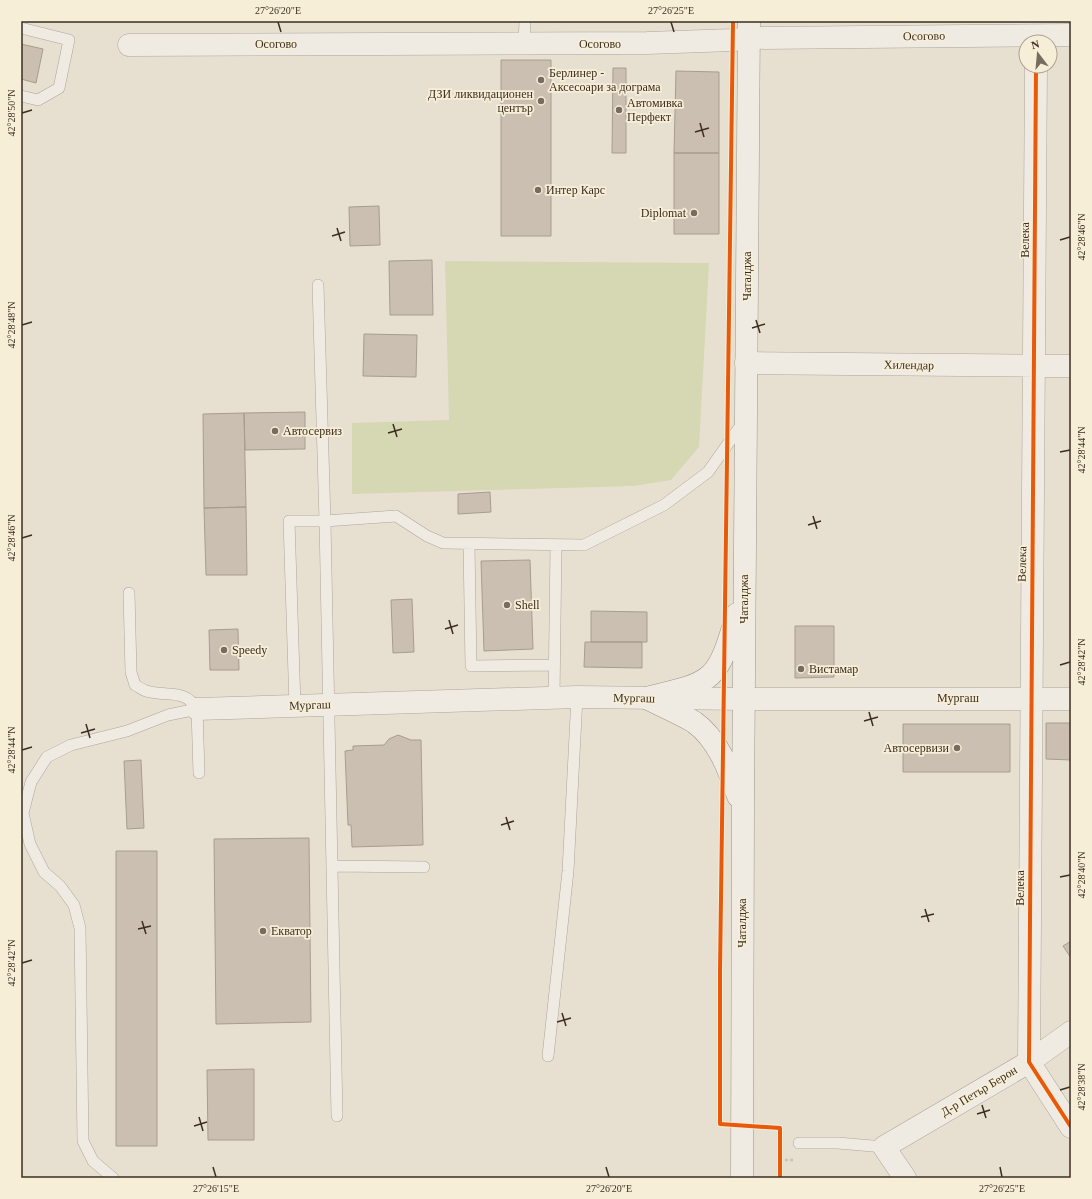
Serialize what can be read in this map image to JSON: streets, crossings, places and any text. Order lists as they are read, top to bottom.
{
  "streets": {
    "street": [
      "Осогово",
      "Велека",
      "Чаталджа",
      "Хилендар",
      "Мургаш",
      "Д-р Петър Берон"
    ]
  },
  "crossings": [
    ["Осогово", "Чаталджа"],
    ["Велека", "Хилендар"],
    ["Велека", "Мургаш"],
    ["Велека", "Д-р Петър Берон"],
    ["Чаталджа", "Хилендар"],
    ["Чаталджа", "Мургаш"]
  ],
  "places": [
    "Берлинер - Аксесоари за дограма",
    "ДЗИ ликвидационен център",
    "Автомивка Перфект",
    "Интер Карс",
    "Diplomat",
    "Автосервиз",
    "Shell",
    "Speedy",
    "Вистамар",
    "Автосервизи",
    "Екватор"
  ],
  "north": "top",
  "coordinates": [
    "27°26'20\"E",
    "27°26'25\"E",
    "42°28'50\"N",
    "42°28'46\"N",
    "42°28'48\"N",
    "42°28'44\"N",
    "42°28'42\"N",
    "42°28'40\"N",
    "42°28'38\"N",
    "27°26'15\"E"
  ]
}
